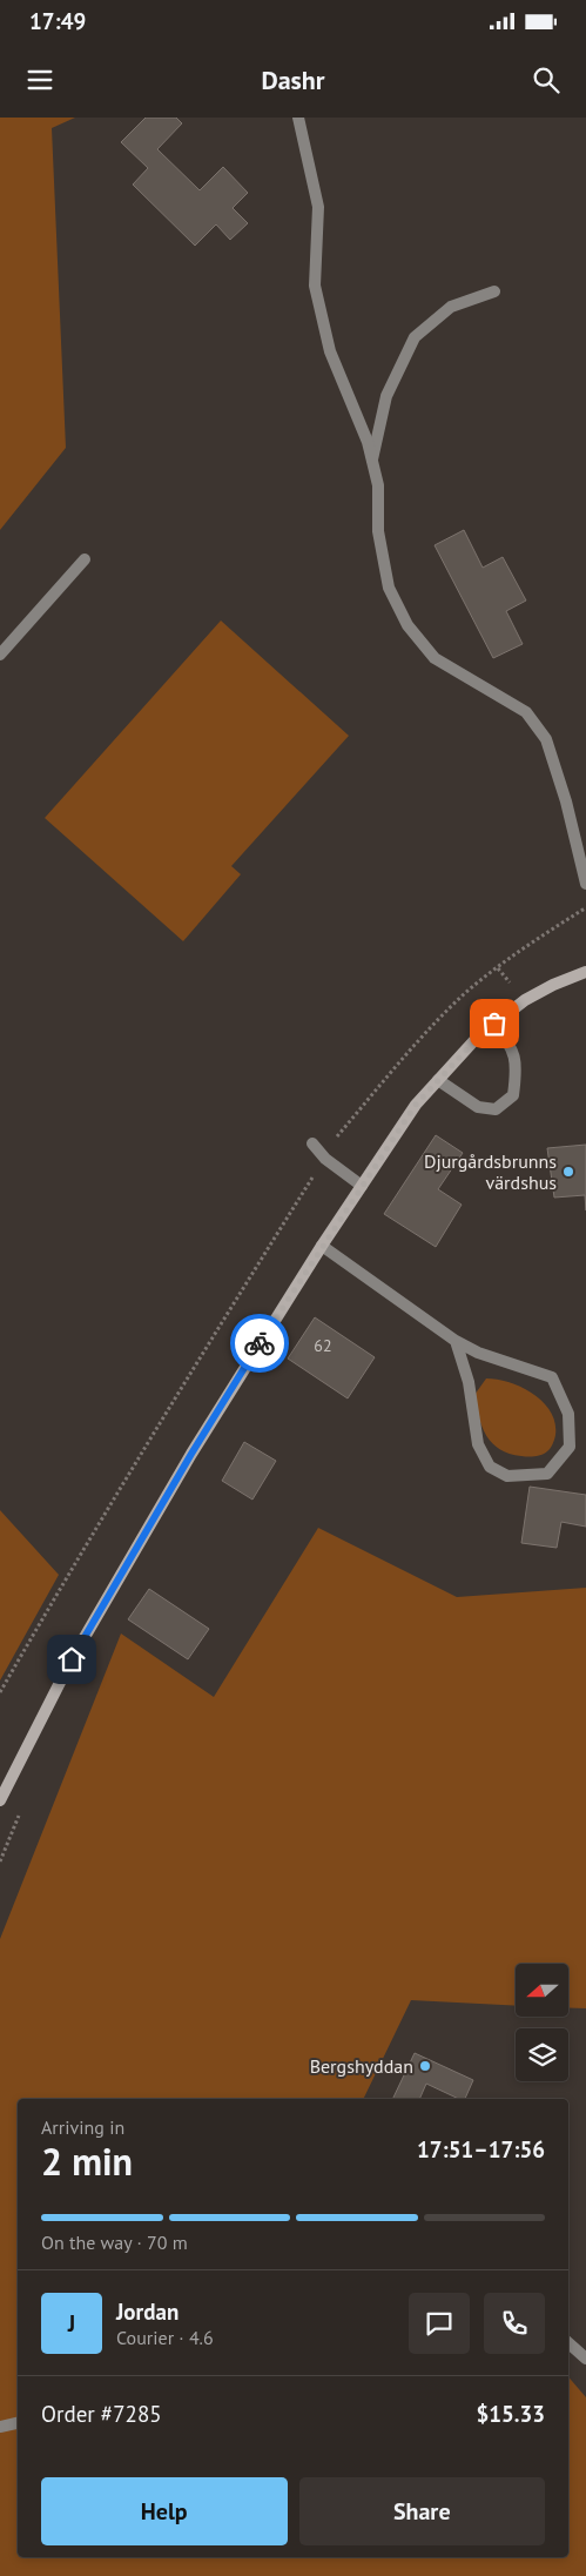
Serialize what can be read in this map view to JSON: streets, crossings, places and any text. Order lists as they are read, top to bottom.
{
  "places": ["Djurgårdsbrunns värdshus", "Bergshyddan"],
  "house_numbers": ["62"],
  "north": "left",
  "page": {
    "status": "17:49",
    "header": "Dashr",
    "heading": ["2 min", "Arriving in", "17:51–17:56"],
    "panel": [
      "Jordan",
      "Courier · 4.6",
      "Order #7285",
      "$15.33"
    ],
    "bar": "On the way · 70 m",
    "round": "J",
    "buttons": ["Help", "Share"]
  }
}
